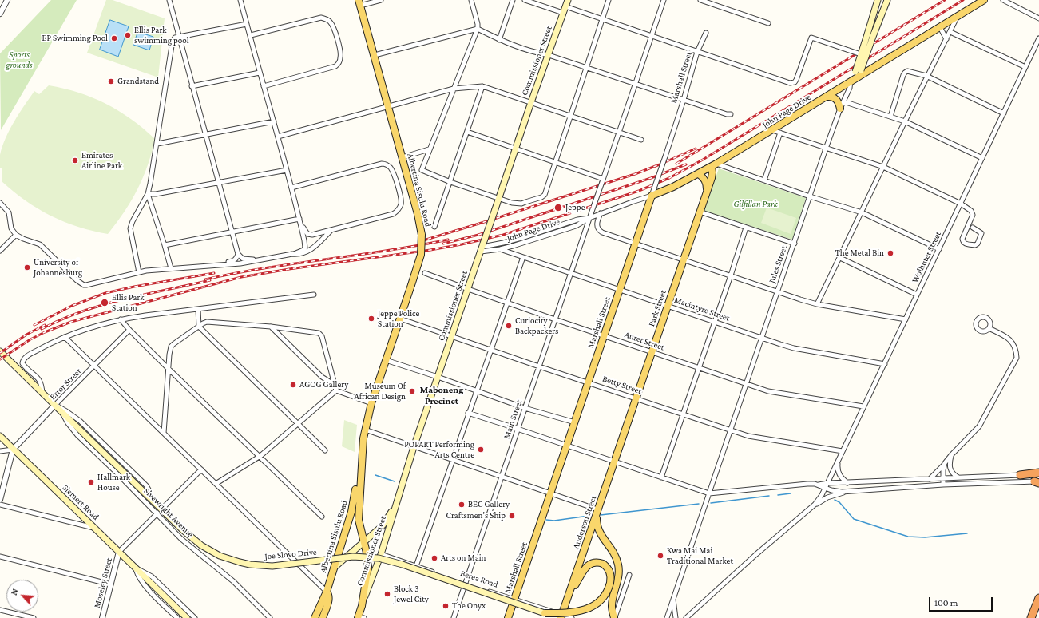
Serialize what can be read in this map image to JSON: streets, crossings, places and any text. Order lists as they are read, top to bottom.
{
  "streets": {
    "main road": [
      "Commissioner Street",
      "Marshall Street",
      "John Page Drive",
      "Albertina Sisulu Road",
      "Park Street",
      "Siemert Road",
      "Anderson Street",
      "Joe Slovo Drive"
    ],
    "street": [
      "Wolhuter Street",
      "Jules Street",
      "Macintyre Street",
      "Auret Street",
      "Error Street",
      "Betty Street",
      "Main Street",
      "Sivewright Avenue",
      "Berea Road",
      "Moseley Street"
    ]
  },
  "crossings": [
    ["Commissioner Street", "John Page Drive"],
    ["Commissioner Street", "Albertina Sisulu Road"],
    ["Commissioner Street", "Auret Street"],
    ["Commissioner Street", "Betty Street"],
    ["Commissioner Street", "Berea Road"],
    ["Marshall Street", "John Page Drive"],
    ["Marshall Street", "Macintyre Street"],
    ["Marshall Street", "Auret Street"],
    ["Marshall Street", "Betty Street"],
    ["Marshall Street", "Berea Road"],
    ["John Page Drive", "Jules Street"],
    ["John Page Drive", "Park Street"],
    ["John Page Drive", "Macintyre Street"],
    ["John Page Drive", "Main Street"],
    ["Albertina Sisulu Road", "Betty Street"],
    ["Wolhuter Street", "Macintyre Street"],
    ["Wolhuter Street", "Auret Street"],
    ["Wolhuter Street", "Betty Street"],
    ["Jules Street", "Macintyre Street"],
    ["Jules Street", "Auret Street"],
    ["Jules Street", "Betty Street"],
    ["Park Street", "Macintyre Street"],
    ["Park Street", "Auret Street"],
    ["Park Street", "Betty Street"],
    ["Park Street", "Anderson Street"],
    ["Macintyre Street", "Main Street"],
    ["Auret Street", "Main Street"],
    ["Error Street", "Siemert Road"],
    ["Error Street", "Joe Slovo Drive"],
    ["Betty Street", "Main Street"],
    ["Main Street", "Berea Road"],
    ["Siemert Road", "Moseley Street"],
    ["Sivewright Avenue", "Joe Slovo Drive"],
    ["Anderson Street", "Joe Slovo Drive"],
    ["Anderson Street", "Berea Road"],
    ["Joe Slovo Drive", "Berea Road"]
  ],
  "districts": ["Maboneng Precinct"],
  "parks": ["Sports grounds", "Gilfillan Park"],
  "places": [
    "Ellis Park swimming pool",
    "EP Swimming Pool",
    "Grandstand",
    "Emirates Airline Park",
    "Jeppe",
    "The Metal Bin",
    "University of Johannesburg",
    "Ellis Park Station",
    "Jeppe Police Station",
    "Curiocity Backpackers",
    "AGOG Gallery",
    "Museum Of African Design",
    "POPART Performing Arts Centre",
    "Hallmark House",
    "BEC Gallery",
    "Craftsmen's Ship",
    "Kwa Mai Mai Traditional Market",
    "Arts on Main",
    "Block 3 Jewel City",
    "The Onyx"
  ],
  "scale_bar": "100 m",
  "north": "top left"
}
